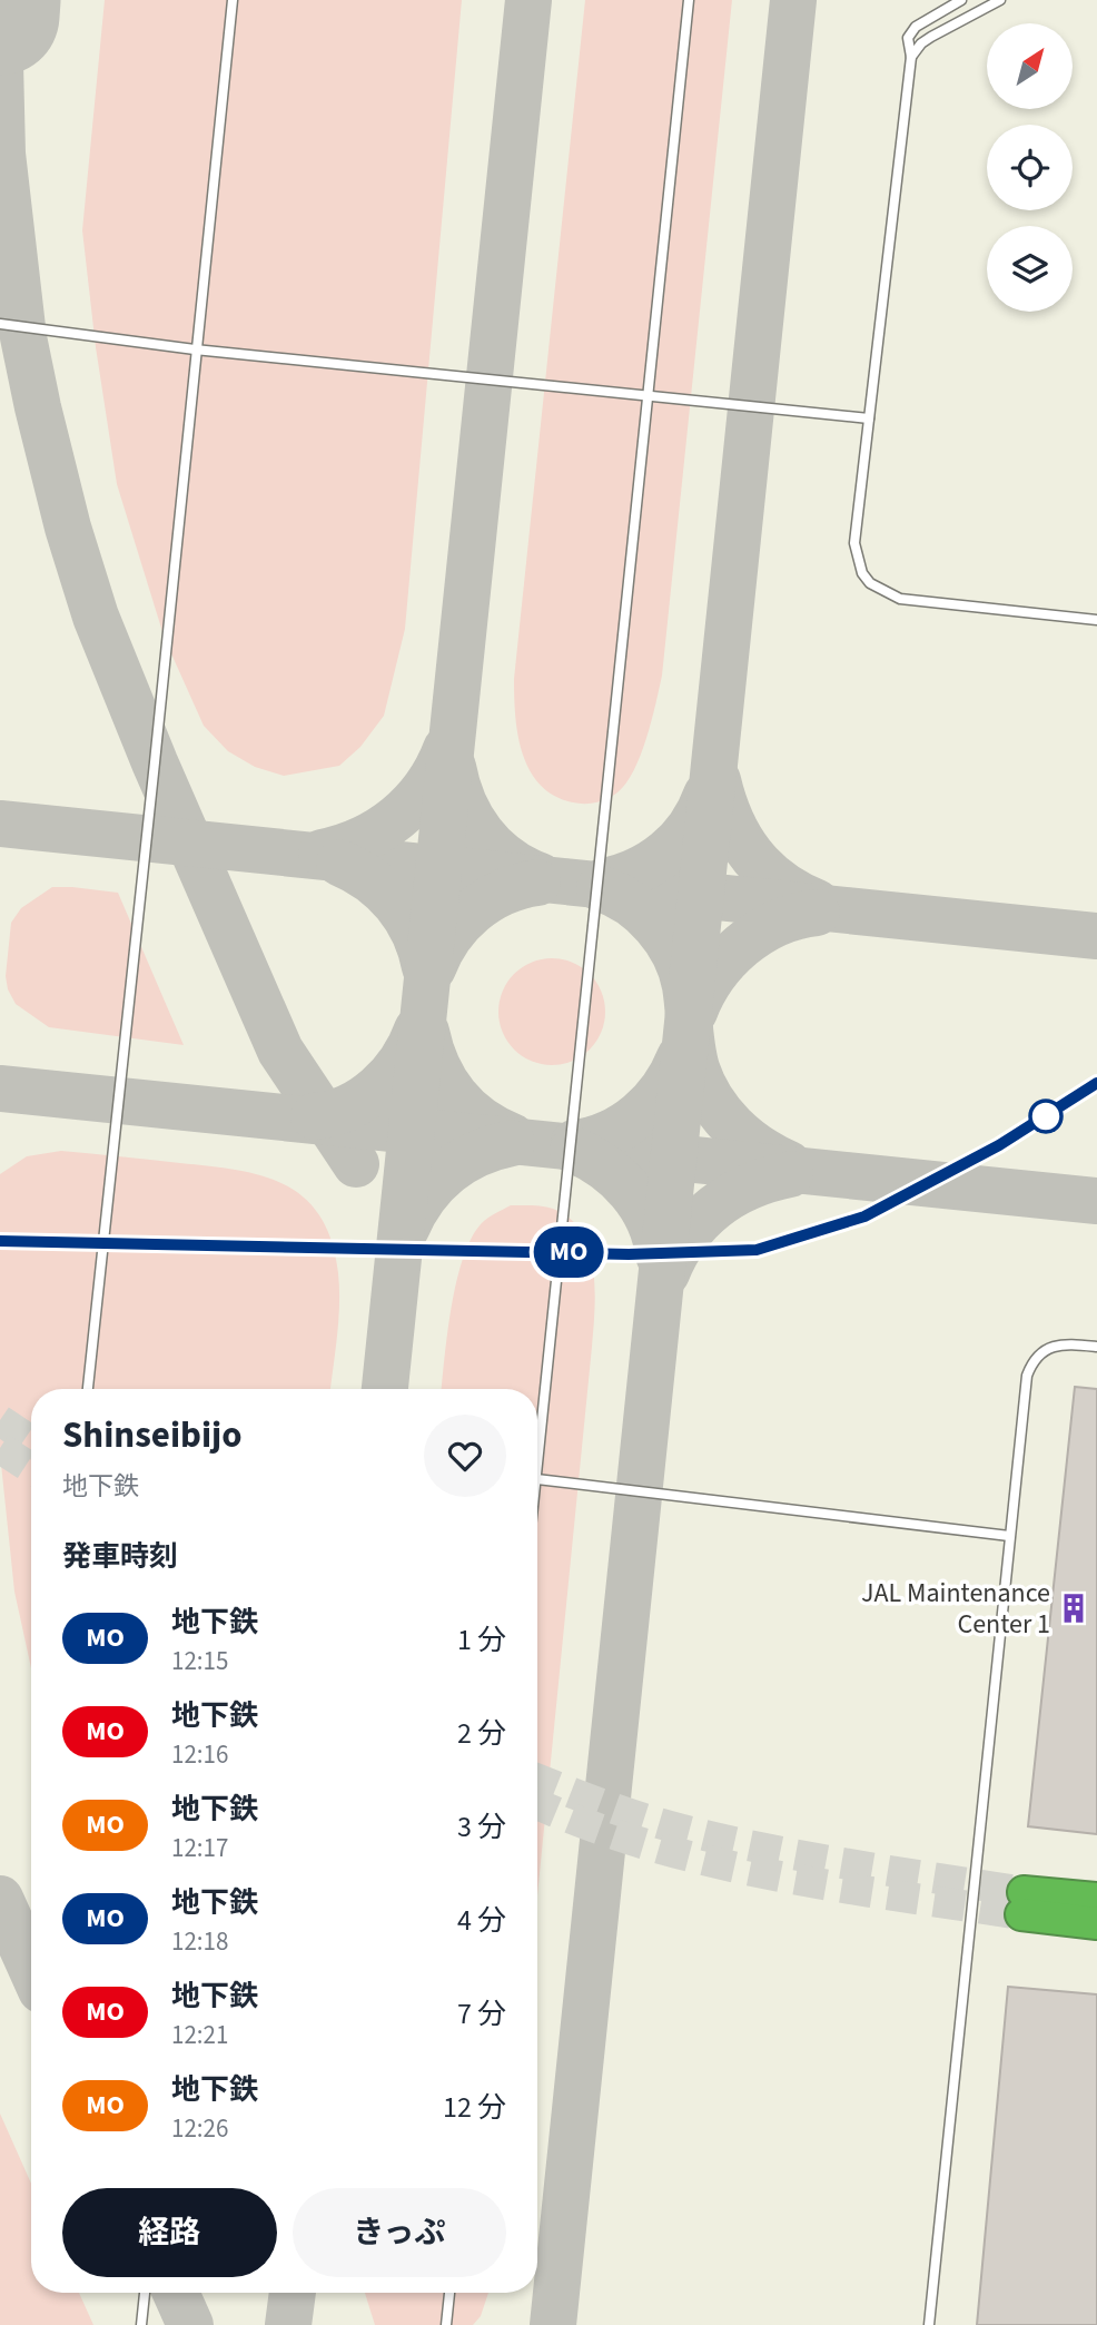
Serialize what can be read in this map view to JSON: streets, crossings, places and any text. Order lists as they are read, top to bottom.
{
  "places": {
    "building": ["JAL Maintenance Center 1"]
  },
  "lines": ["metro line MO"],
  "north": "top right",
  "page": {
    "on_map": "MO",
    "heading": [
      ["Shinseibijo", "地下鉄"],
      "発車時刻"
    ],
    "list": [
      {
        "mark": "MO",
        "name": "地下鉄",
        "note": "12:15",
        "value": "1 分"
      },
      {
        "mark": "MO",
        "name": "地下鉄",
        "note": "12:16",
        "value": "2 分"
      },
      {
        "mark": "MO",
        "name": "地下鉄",
        "note": "12:17",
        "value": "3 分"
      },
      {
        "mark": "MO",
        "name": "地下鉄",
        "note": "12:18",
        "value": "4 分"
      },
      {
        "mark": "MO",
        "name": "地下鉄",
        "note": "12:21",
        "value": "7 分"
      },
      {
        "mark": "MO",
        "name": "地下鉄",
        "note": "12:26",
        "value": "12 分"
      }
    ],
    "buttons": ["経路", "きっぷ"]
  }
}
